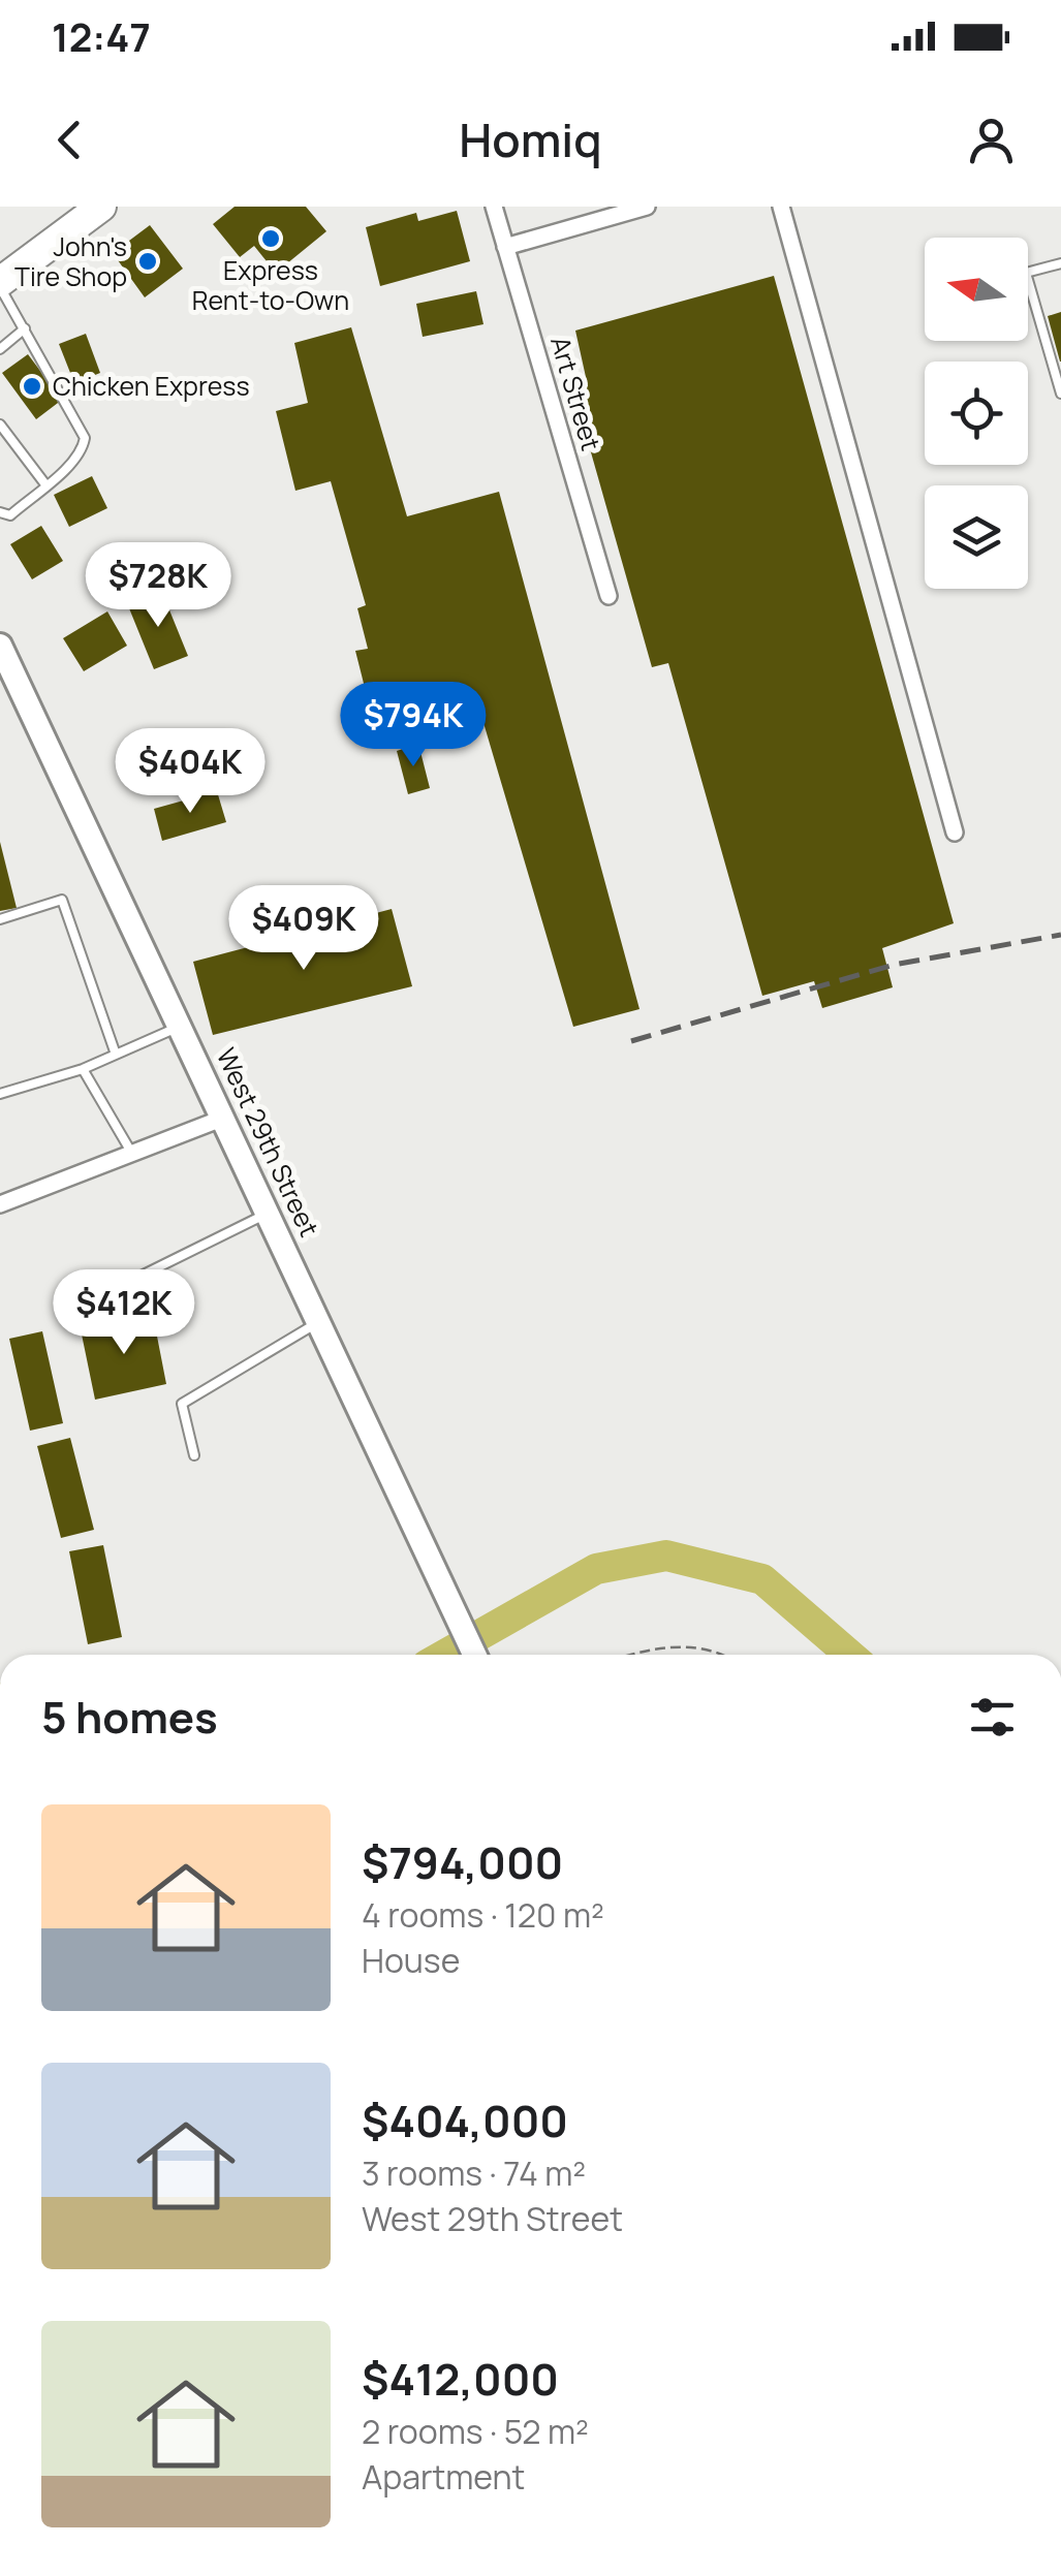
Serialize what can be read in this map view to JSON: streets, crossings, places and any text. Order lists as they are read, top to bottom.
{
  "streets": {
    "main road": ["West 29th Street"],
    "street": ["Art Street"]
  },
  "places": ["Express Rent-to-Own", "John's Tire Shop", "Chicken Express"],
  "north": "left",
  "page": {
    "status": "12:47",
    "header": "Homiq",
    "price": [
      "$728K",
      "$794K",
      "$404K",
      "$409K",
      "$412K"
    ],
    "heading": "5 homes",
    "list": [
      {
        "name": "$794,000",
        "note": "4 rooms · 120 m² · House"
      },
      {
        "name": "$404,000",
        "note": "3 rooms · 74 m² · West 29th Street"
      },
      {
        "name": "$412,000",
        "note": "2 rooms · 52 m² · Apartment"
      }
    ]
  }
}
